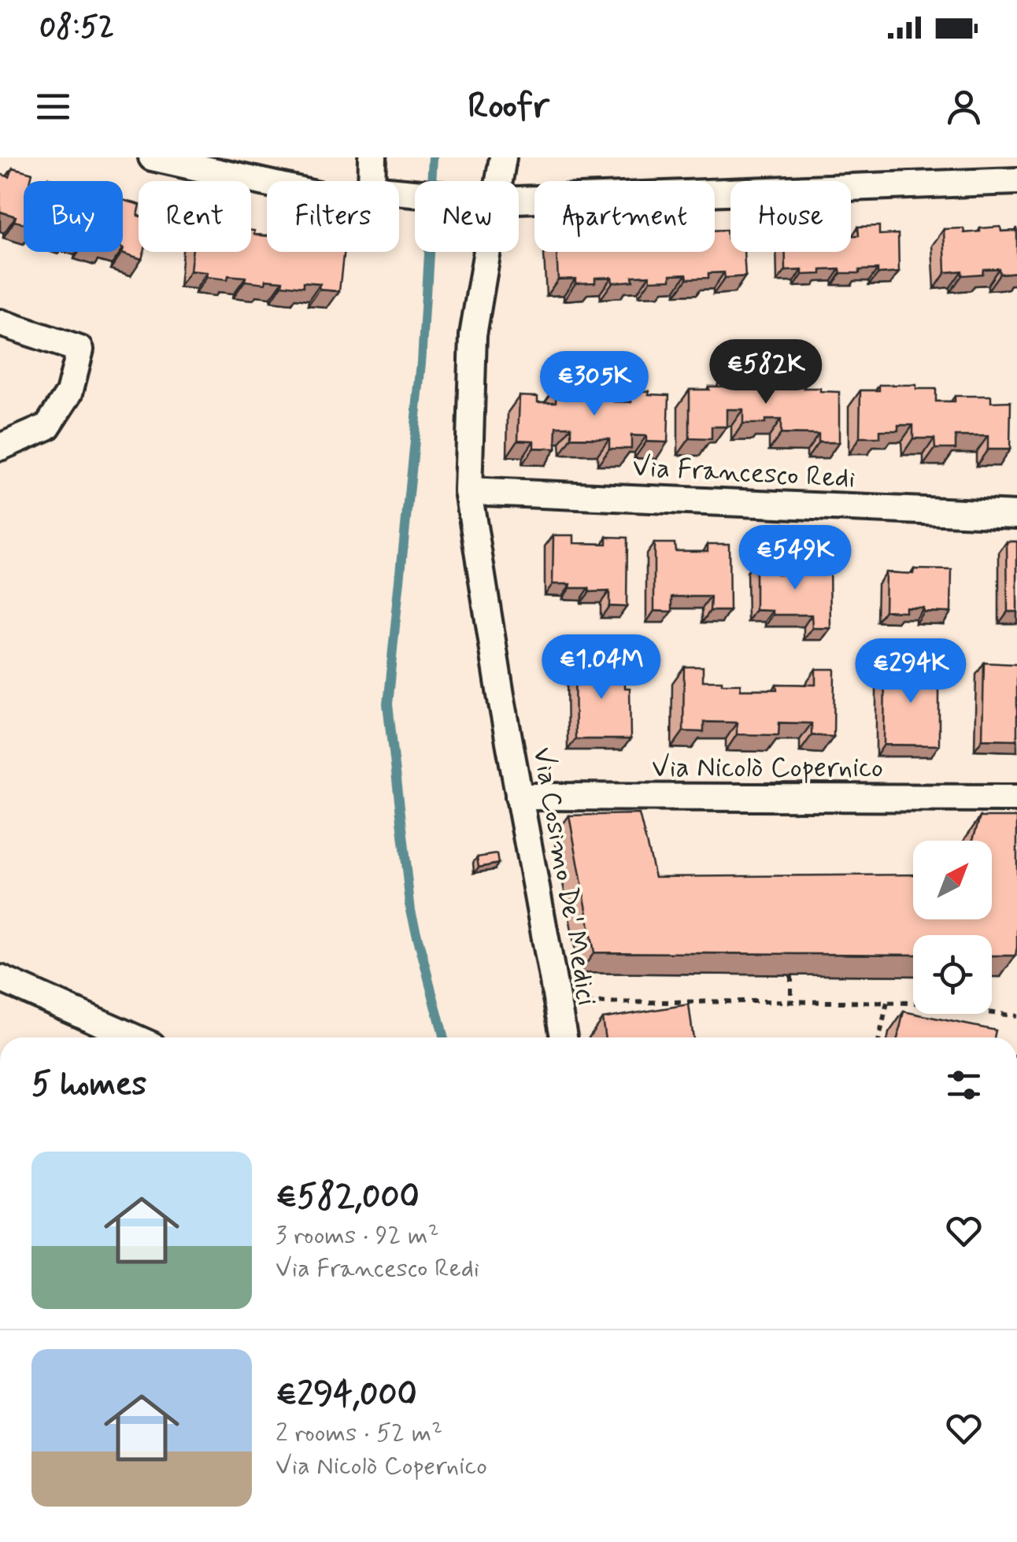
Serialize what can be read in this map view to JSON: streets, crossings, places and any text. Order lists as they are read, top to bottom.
{
  "streets": {
    "street": ["Via Francesco Redi", "Via Nicolò Copernico", "Via Cosimo De' Medici"]
  },
  "crossings": [
    ["Via Francesco Redi", "Via Cosimo De' Medici"],
    ["Via Nicolò Copernico", "Via Cosimo De' Medici"]
  ],
  "north": "top right",
  "page": {
    "status": "08:52",
    "header": "Roofr",
    "chip": [
      "Buy",
      "Rent",
      "Filters",
      "New",
      "Apartment",
      "House"
    ],
    "price": [
      "€582K",
      "€305K",
      "€549K",
      "€1.04M",
      "€294K"
    ],
    "heading": "5 homes",
    "list": [
      {
        "name": "€582,000",
        "note": "3 rooms · 92 m² · Via Francesco Redi"
      },
      {
        "name": "€294,000",
        "note": "2 rooms · 52 m² · Via Nicolò Copernico"
      }
    ]
  }
}
